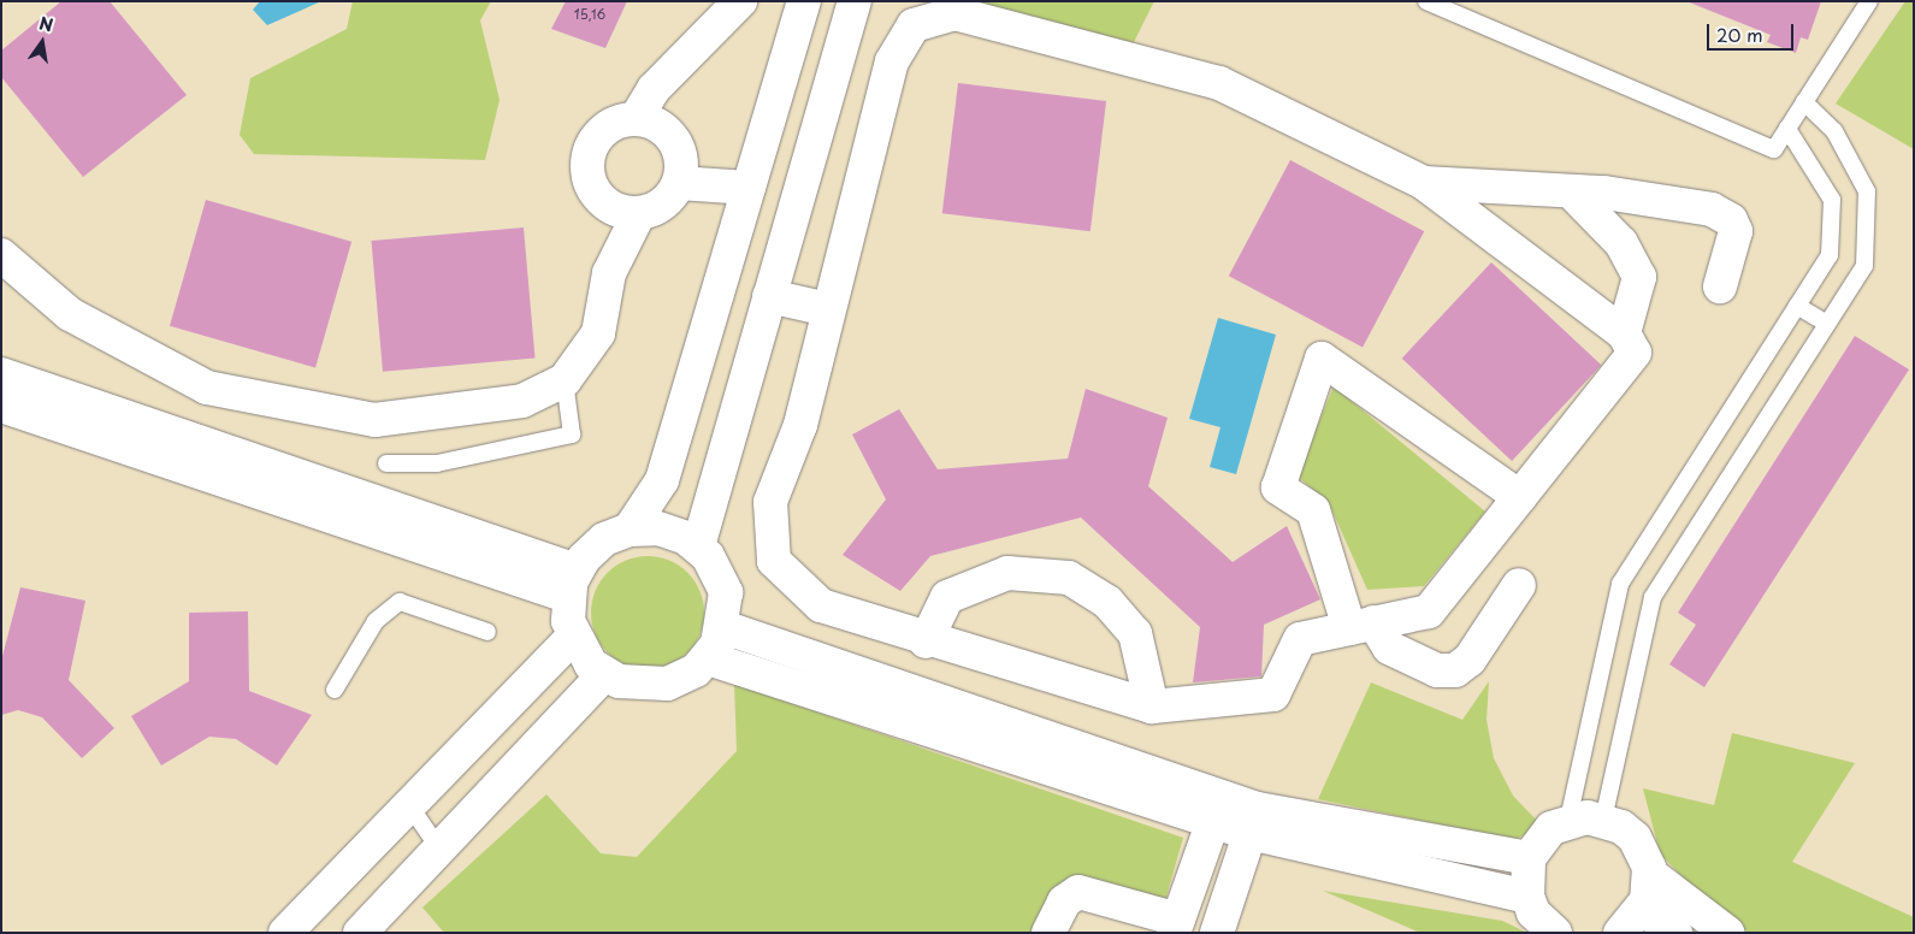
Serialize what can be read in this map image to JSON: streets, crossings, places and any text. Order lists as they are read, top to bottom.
{
  "house_numbers": ["15,16"],
  "scale_bar": "20 m",
  "north": "top"
}
